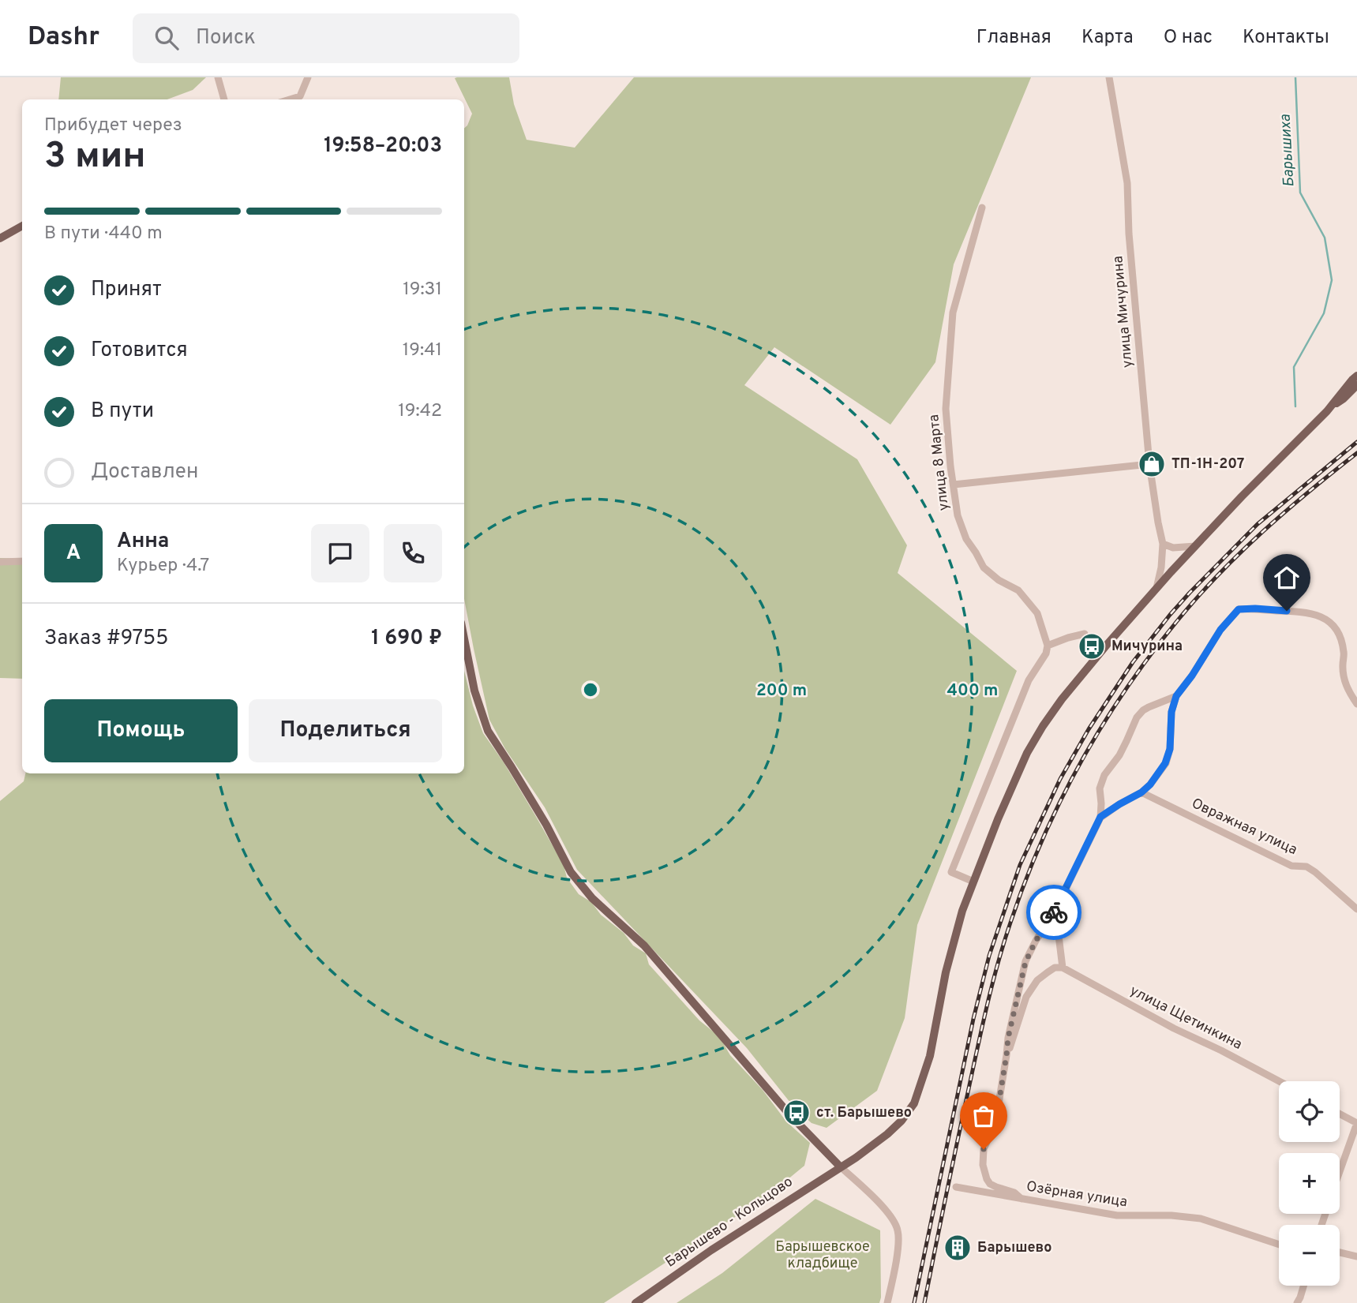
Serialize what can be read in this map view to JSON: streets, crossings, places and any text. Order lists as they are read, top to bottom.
{
  "streets": {
    "main road": ["Барышево - Кольцово"],
    "street": [
      "улица Мичурина",
      "улица 8 Марта",
      "Овражная улица",
      "улица Щетинкина",
      "Озёрная улица"
    ]
  },
  "crossings": [
    ["улица Мичурина", "Барышево - Кольцово"]
  ],
  "water": ["Барышиха"],
  "parks": ["Барышевское кладбище"],
  "places": {
    "shop": ["ТП-1Н-207"],
    "bus stop": ["Мичурина", "ст. Барышево"],
    "building": ["Барышево"]
  },
  "page": {
    "header": "Dashr",
    "search": "Поиск",
    "nav": [
      "Главная",
      "Карта",
      "О нас",
      "Контакты"
    ],
    "heading": ["3 мин", "Прибудет через", "19:58–20:03"],
    "panel": [
      "Анна",
      "Курьер · 4.7",
      "Заказ #9755",
      "1 690 ₽"
    ],
    "bar": "В пути · 440 m",
    "list": [
      ["Принят", "19:31"],
      ["Готовится", "19:41"],
      ["В пути", "19:42"],
      "Доставлен"
    ],
    "round": "А",
    "buttons": ["Помощь", "Поделиться"],
    "map_buttons": ["+", "−"]
  },
  "rings": ["200 m", "400 m"]
}
